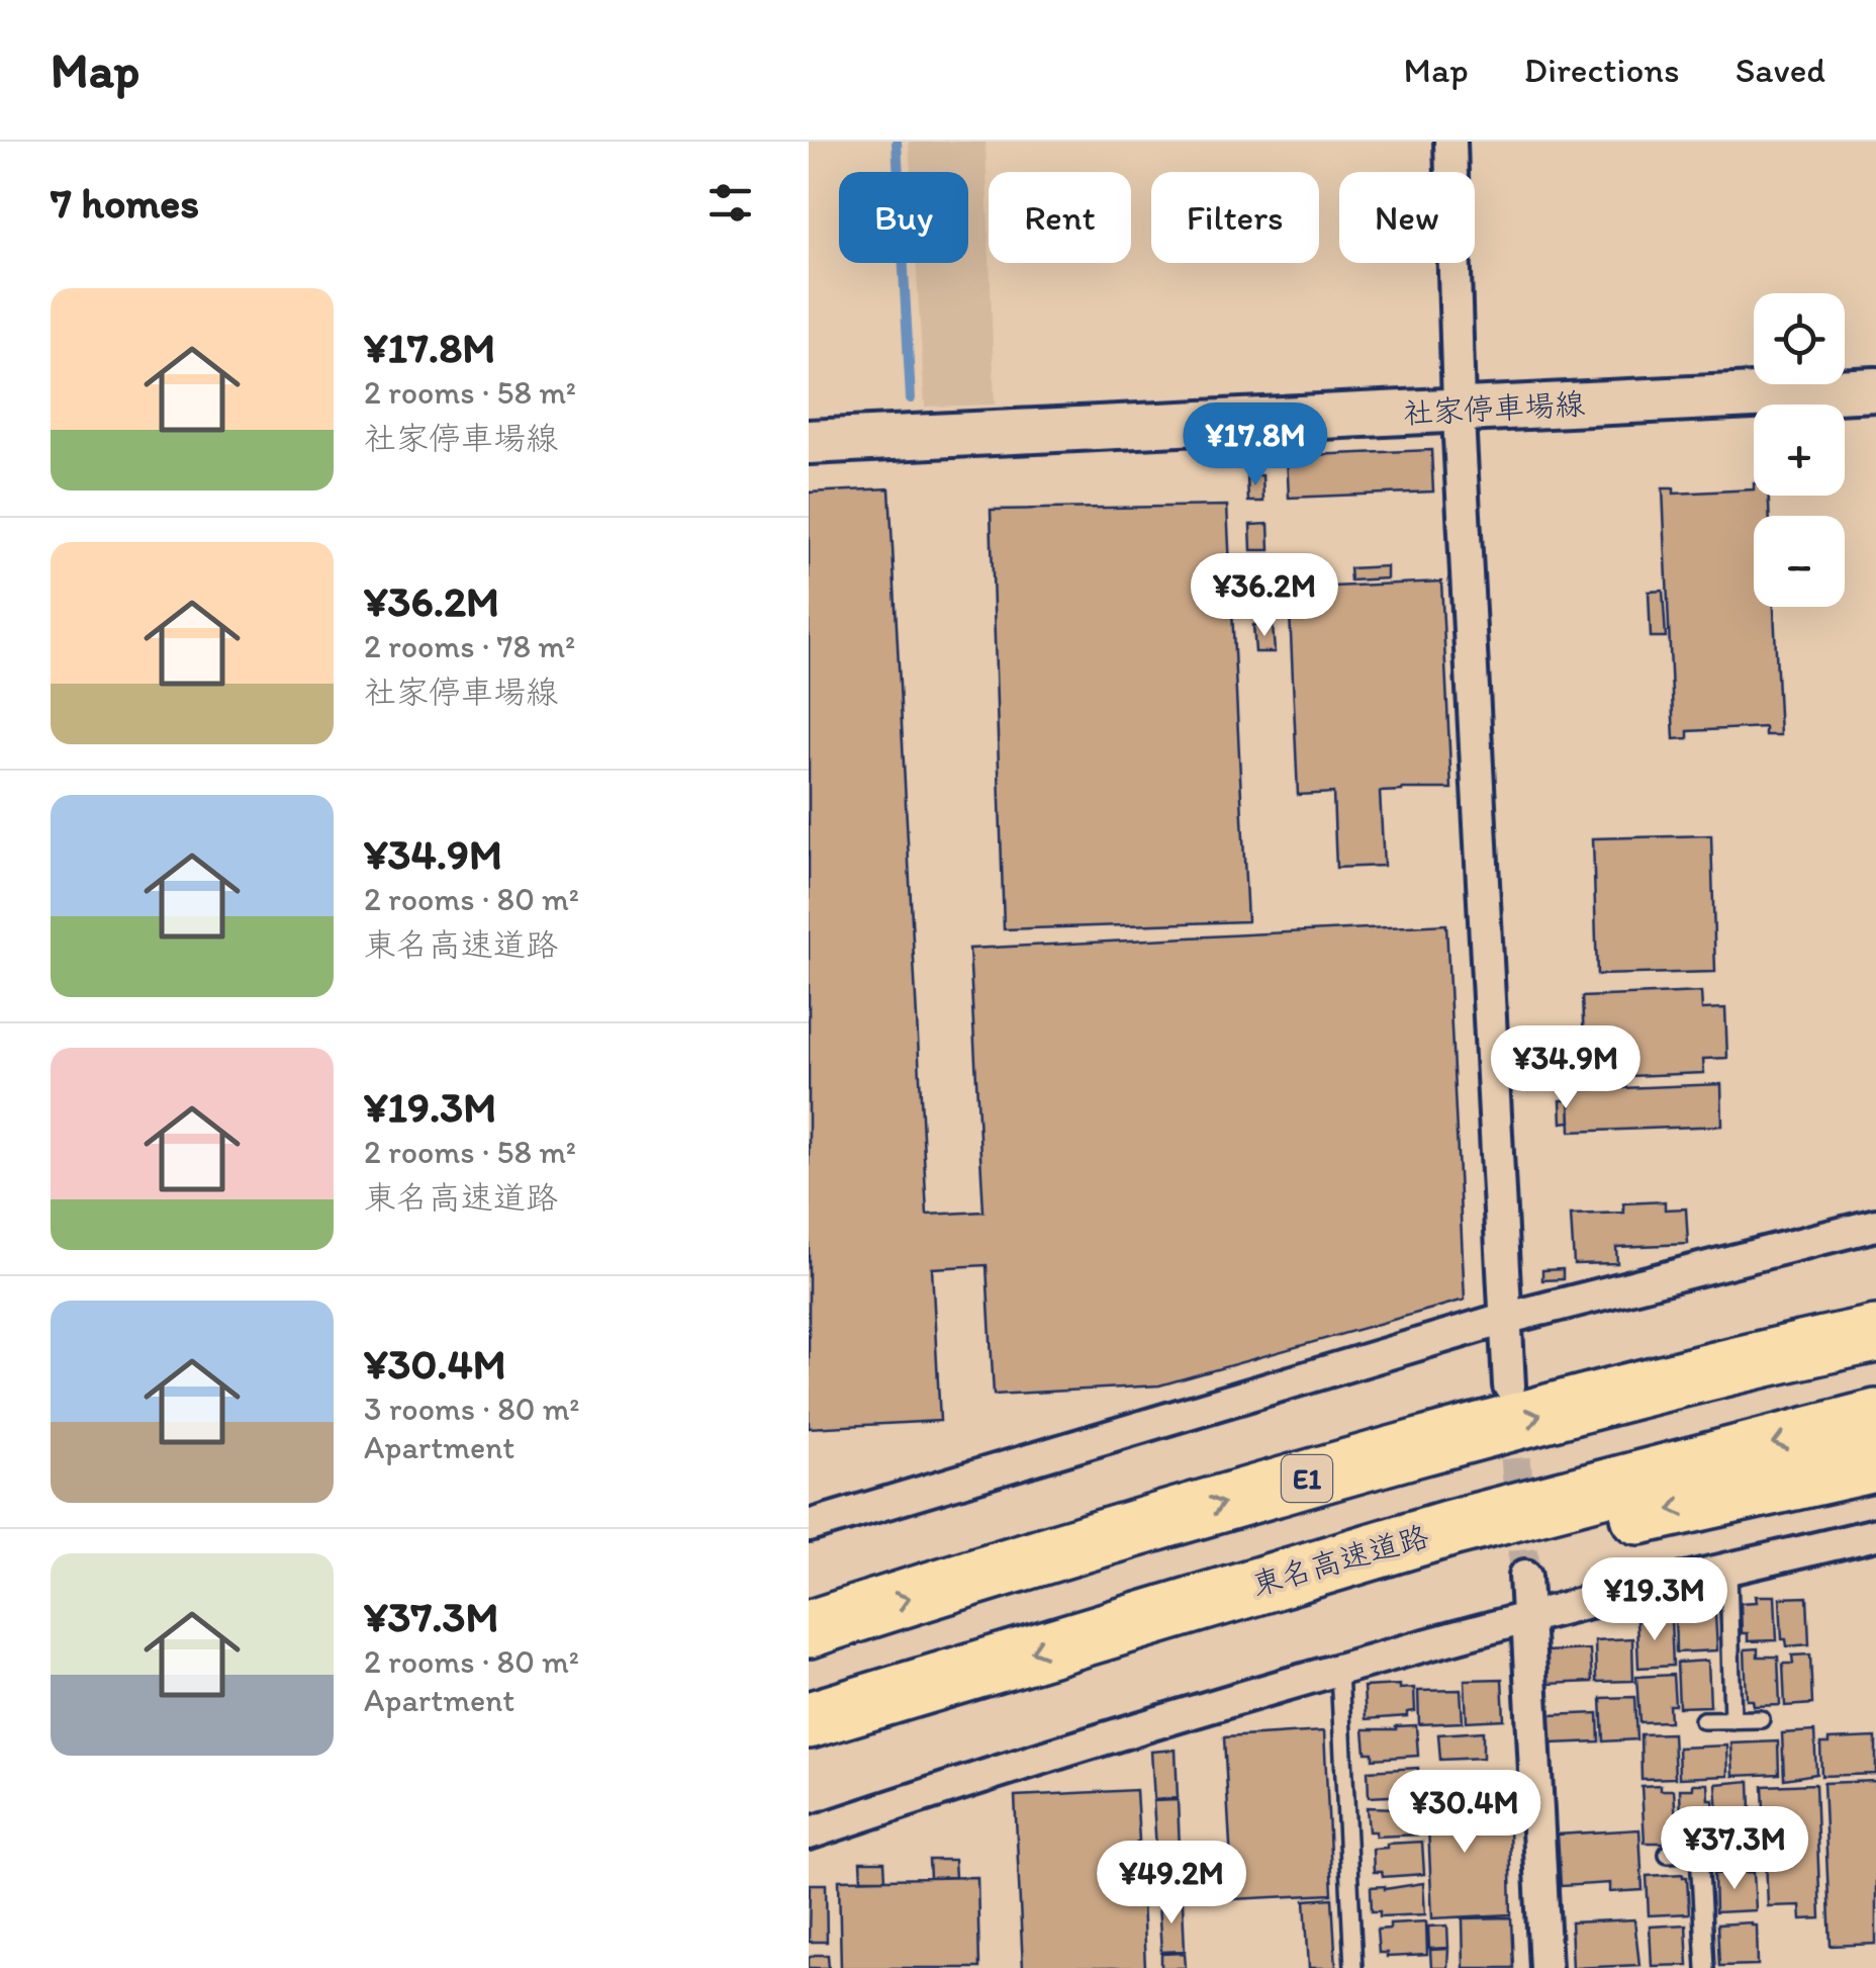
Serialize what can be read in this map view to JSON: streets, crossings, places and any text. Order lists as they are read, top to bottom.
{
  "streets": {
    "highway": ["E1", "東名高速道路"],
    "main road": ["社家停車場線"]
  },
  "page": {
    "header": "Map",
    "nav": ["Map", "Directions", "Saved"],
    "heading": "7 homes",
    "chip": [
      "Buy",
      "Rent",
      "Filters",
      "New"
    ],
    "list": [
      {
        "name": "¥17.8M",
        "note": "2 rooms · 58 m² · 社家停車場線"
      },
      {
        "name": "¥36.2M",
        "note": "2 rooms · 78 m² · 社家停車場線"
      },
      {
        "name": "¥34.9M",
        "note": "2 rooms · 80 m² · 東名高速道路"
      },
      {
        "name": "¥19.3M",
        "note": "2 rooms · 58 m² · 東名高速道路"
      },
      {
        "name": "¥30.4M",
        "note": "3 rooms · 80 m² · Apartment"
      },
      {
        "name": "¥37.3M",
        "note": "2 rooms · 80 m² · Apartment"
      }
    ],
    "map_buttons": ["+", "−"],
    "price": [
      "¥17.8M",
      "¥36.2M",
      "¥34.9M",
      "¥19.3M",
      "¥30.4M",
      "¥37.3M",
      "¥49.2M"
    ]
  }
}
